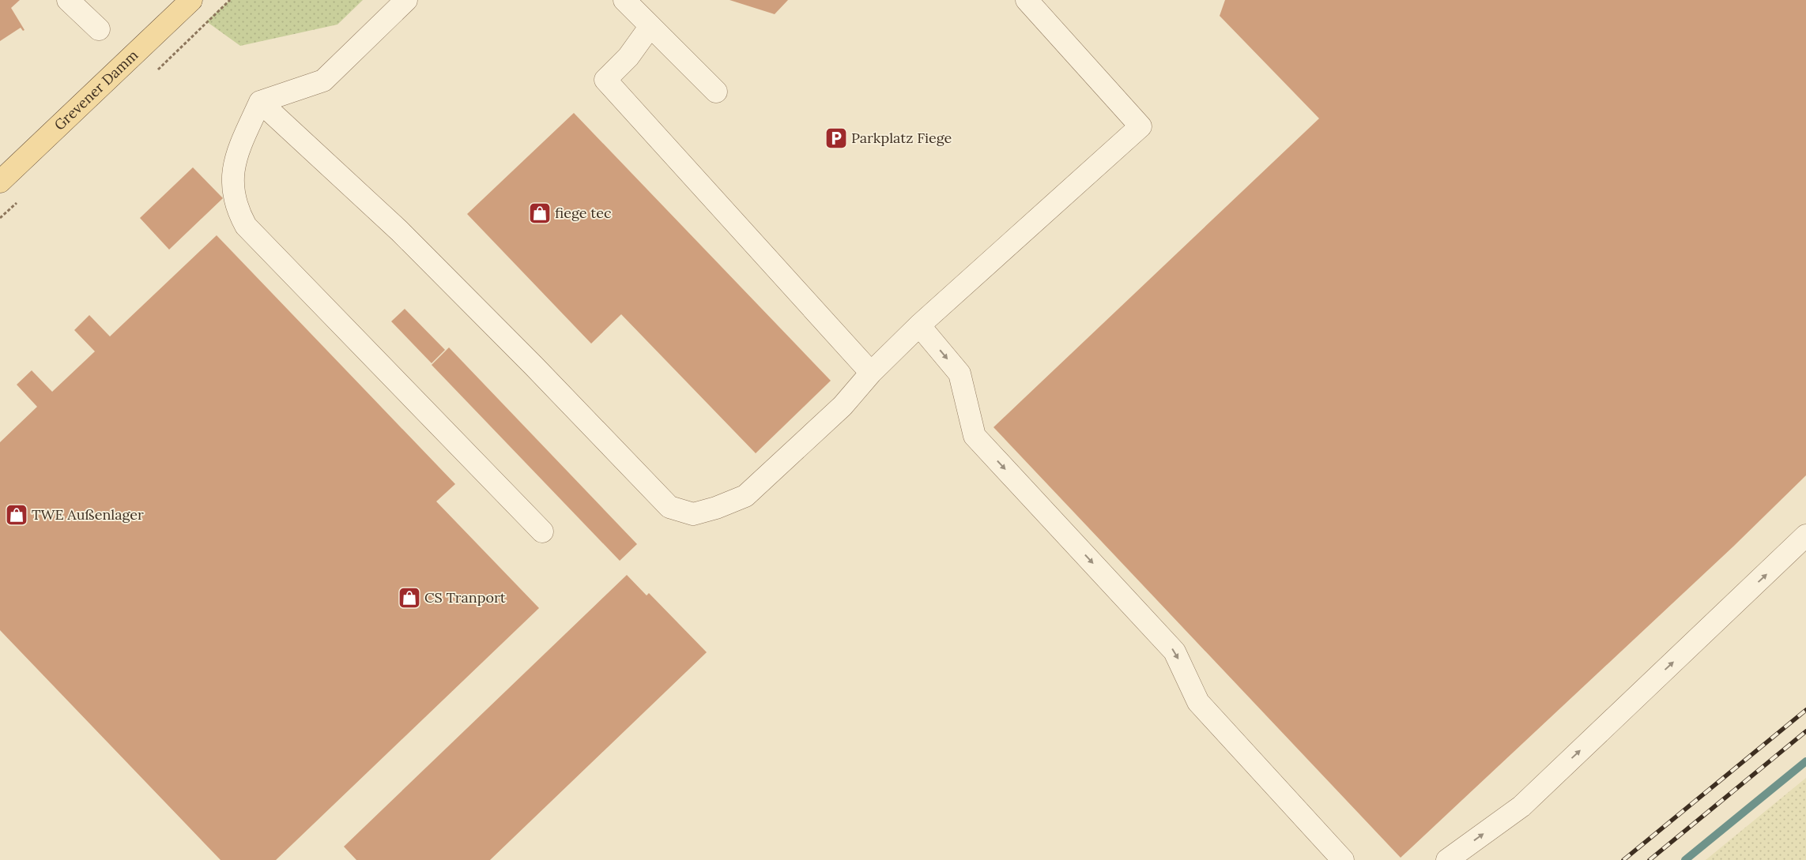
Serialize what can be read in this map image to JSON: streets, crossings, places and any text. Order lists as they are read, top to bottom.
{
  "streets": {
    "main road": ["Grevener Damm"]
  },
  "places": {
    "parking": ["Parkplatz Fiege"],
    "shop": ["fiege tec", "TWE Außenlager", "CS Tranport"]
  }
}
